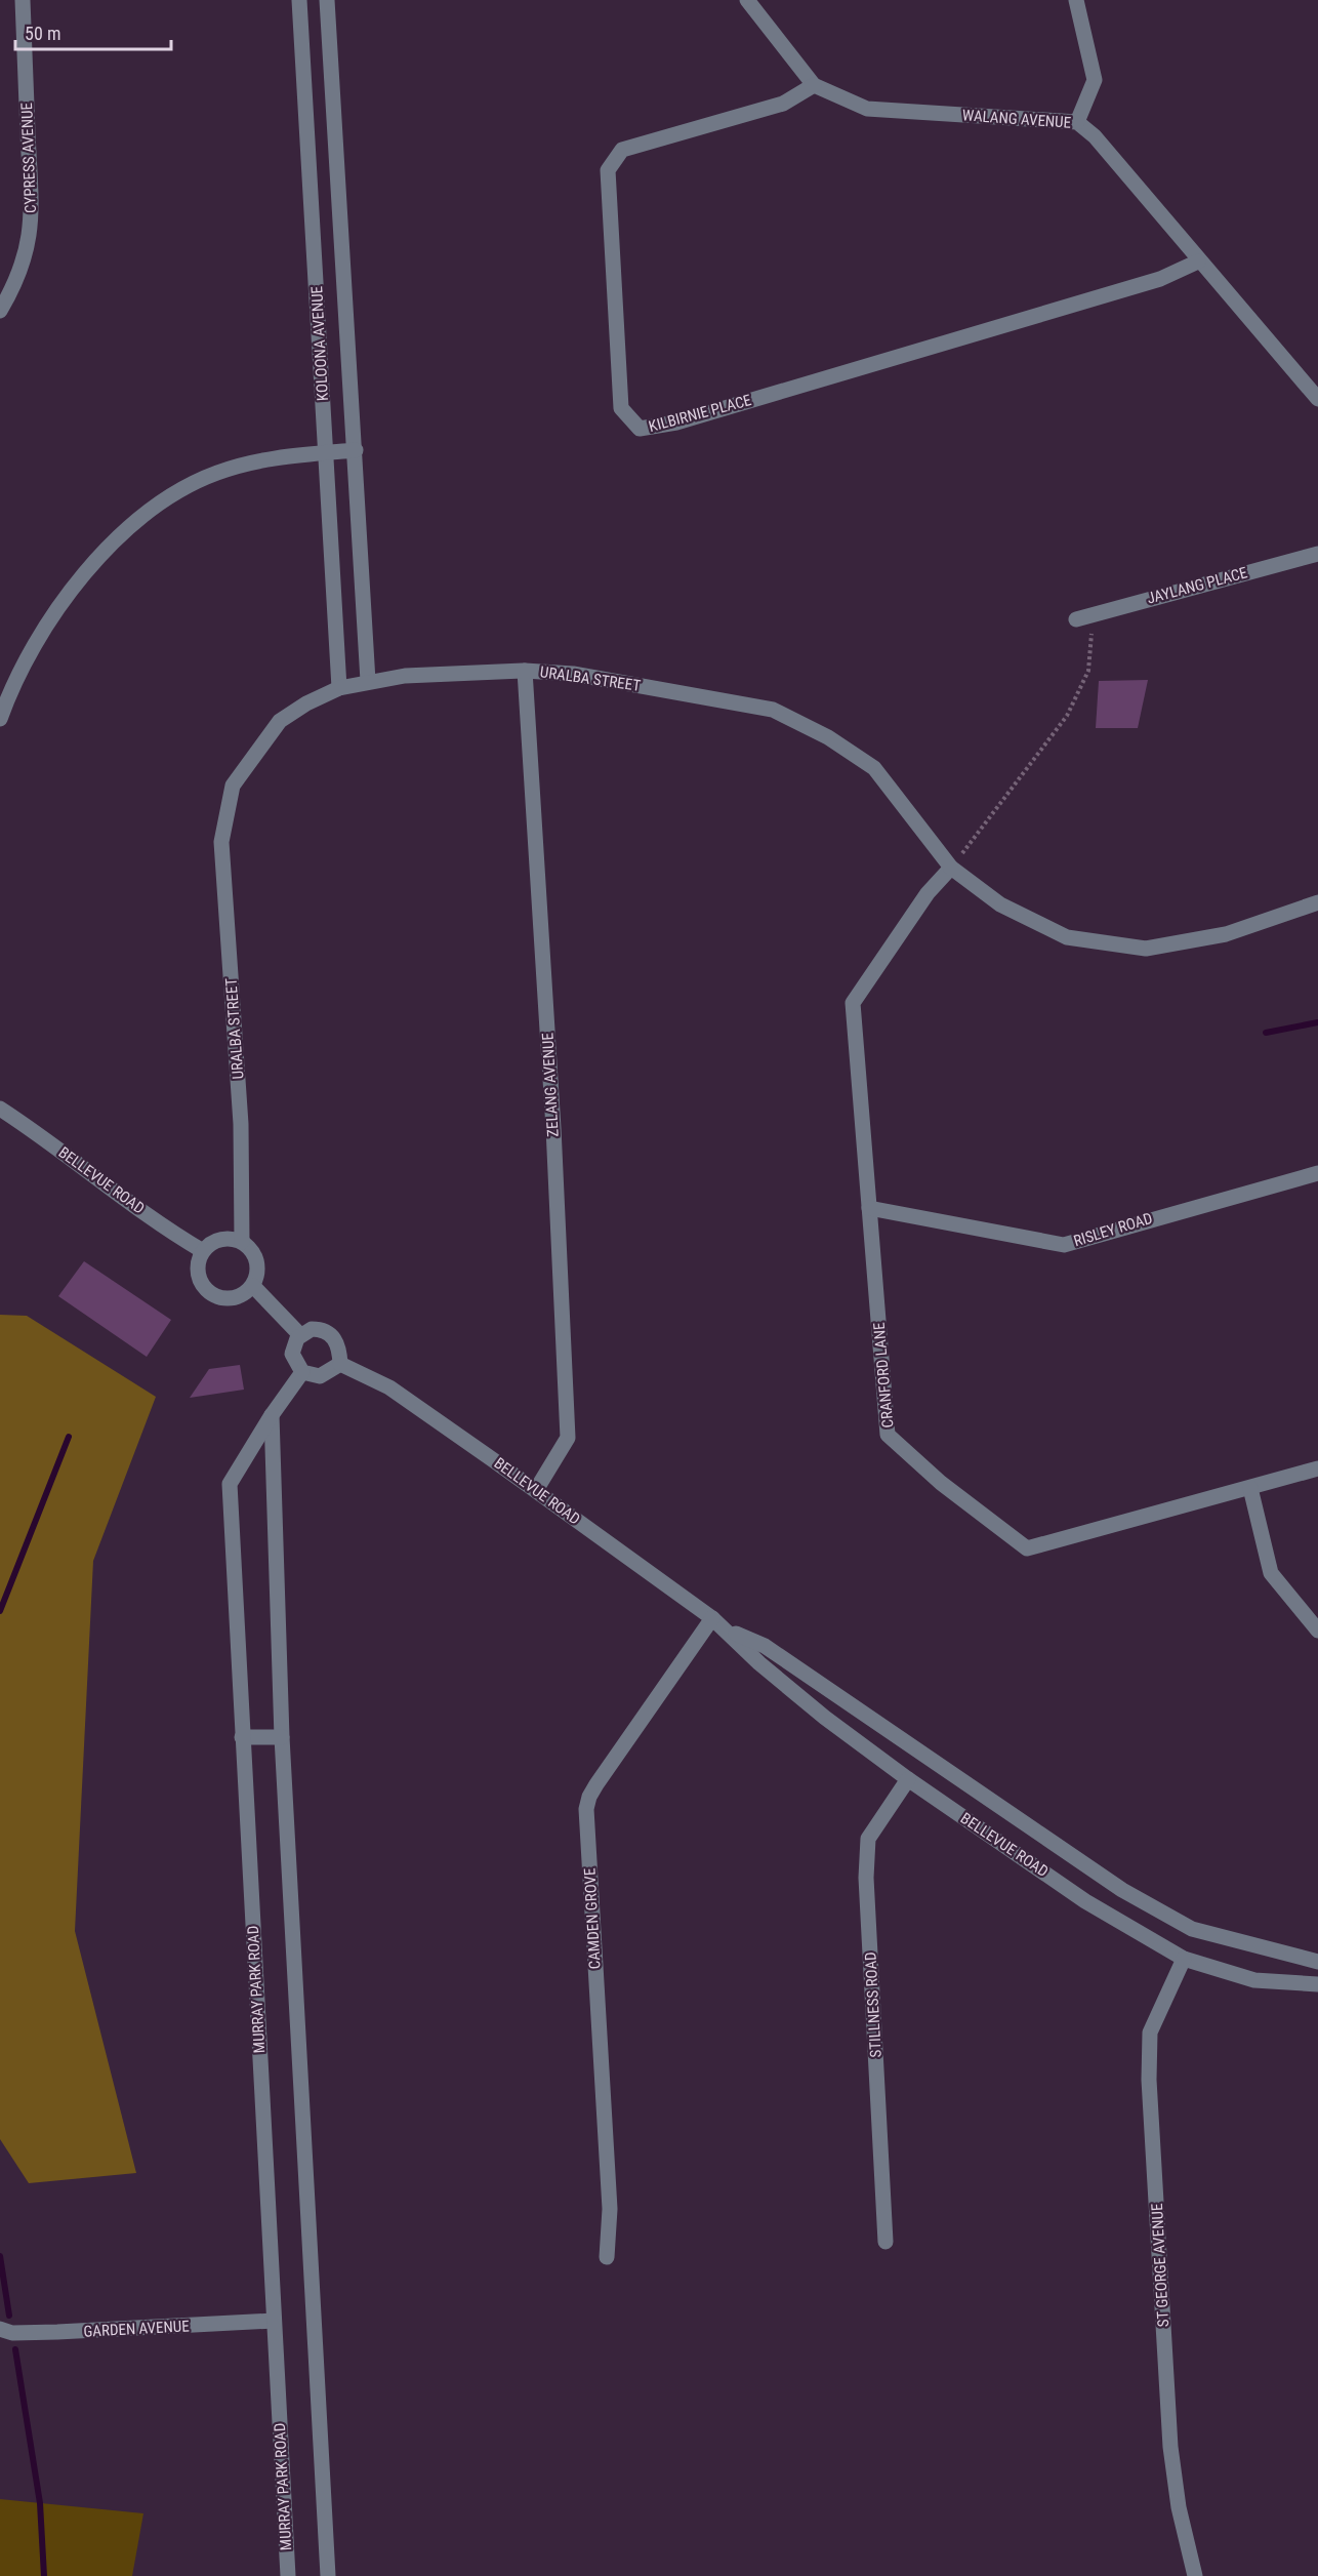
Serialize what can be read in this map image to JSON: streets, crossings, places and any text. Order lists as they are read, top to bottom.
{
  "streets": {
    "street": [
      "WALANG AVENUE",
      "CYPRESS AVENUE",
      "KOLOONA AVENUE",
      "KILBIRNIE PLACE",
      "JAYLANG PLACE",
      "URALBA STREET",
      "ZELANG AVENUE",
      "BELLEVUE ROAD",
      "RISLEY ROAD",
      "CRANFORD LANE",
      "CAMDEN GROVE",
      "MURRAY PARK ROAD",
      "STILLNESS ROAD",
      "ST GEORGE AVENUE",
      "GARDEN AVENUE"
    ]
  },
  "crossings": [
    ["WALANG AVENUE", "KILBIRNIE PLACE"],
    ["KOLOONA AVENUE", "URALBA STREET"],
    ["URALBA STREET", "ZELANG AVENUE"],
    ["URALBA STREET", "BELLEVUE ROAD"],
    ["URALBA STREET", "CRANFORD LANE"],
    ["ZELANG AVENUE", "BELLEVUE ROAD"],
    ["BELLEVUE ROAD", "CAMDEN GROVE"],
    ["BELLEVUE ROAD", "MURRAY PARK ROAD"],
    ["BELLEVUE ROAD", "STILLNESS ROAD"],
    ["BELLEVUE ROAD", "ST GEORGE AVENUE"],
    ["RISLEY ROAD", "CRANFORD LANE"],
    ["MURRAY PARK ROAD", "GARDEN AVENUE"]
  ],
  "scale_bar": "50 m"
}
